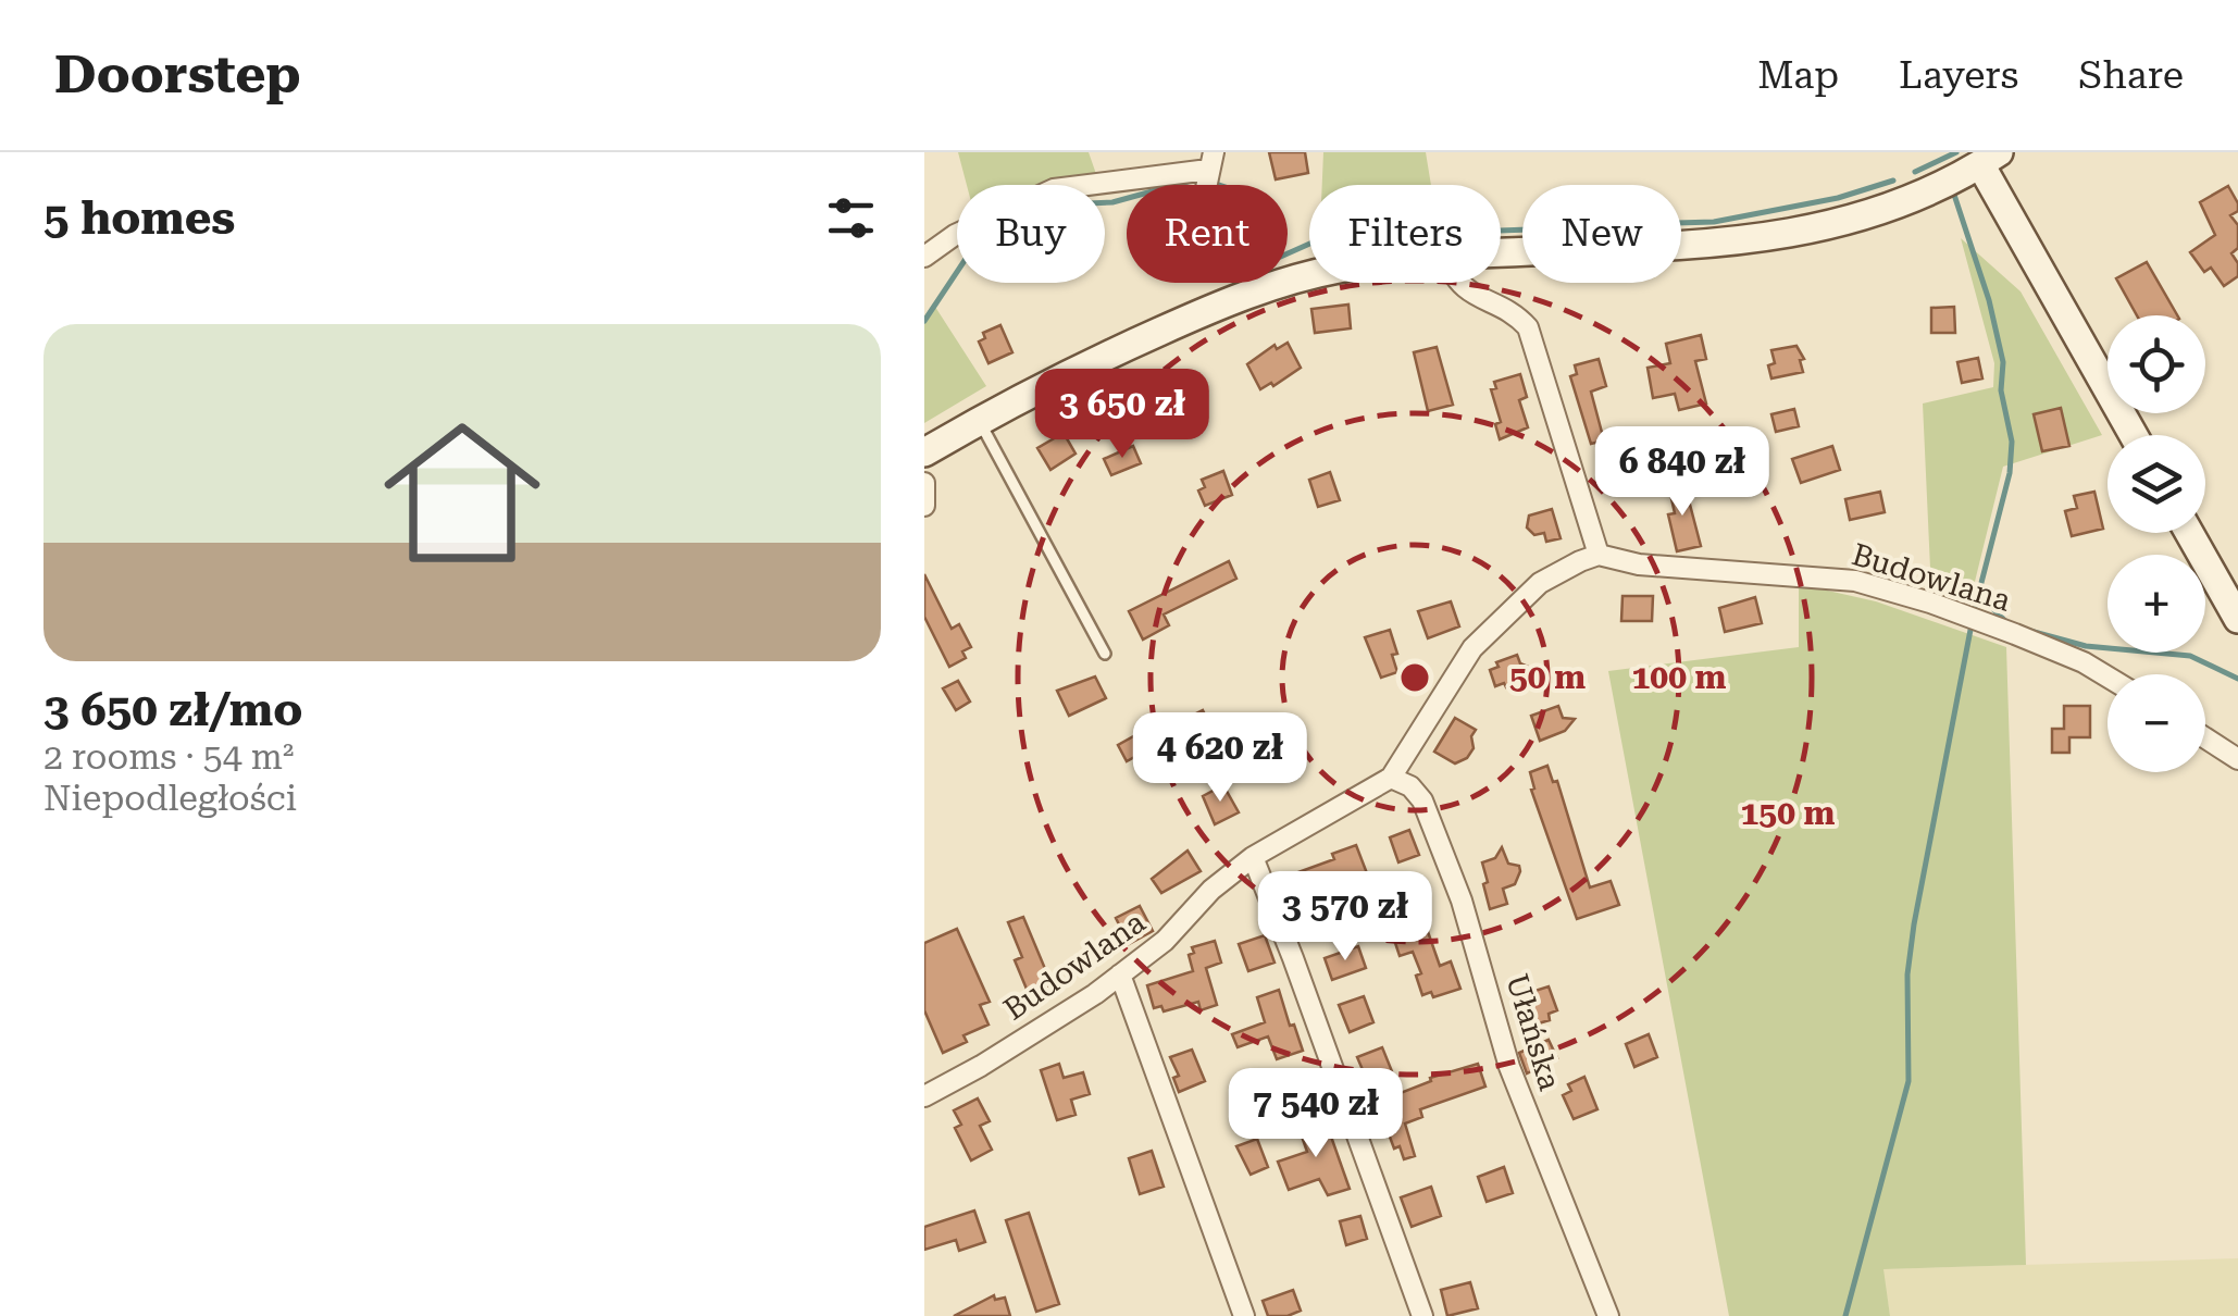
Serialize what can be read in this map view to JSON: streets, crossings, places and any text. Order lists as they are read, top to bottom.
{
  "streets": {
    "street": ["Budowlana", "Ułańska"]
  },
  "crossings": [
    ["Budowlana", "Ułańska"]
  ],
  "page": {
    "header": "Doorstep",
    "nav": ["Map", "Layers", "Share"],
    "heading": "5 homes",
    "chip": [
      "Buy",
      "Rent",
      "Filters",
      "New"
    ],
    "list": [
      {
        "name": "3 650 zł/mo",
        "note": "2 rooms · 54 m² · Niepodległości"
      }
    ],
    "map_buttons": ["+", "−"],
    "price": [
      "3 650 zł",
      "6 840 zł",
      "4 620 zł",
      "3 570 zł",
      "7 540 zł"
    ]
  },
  "rings": ["50 m", "100 m", "150 m"]
}
